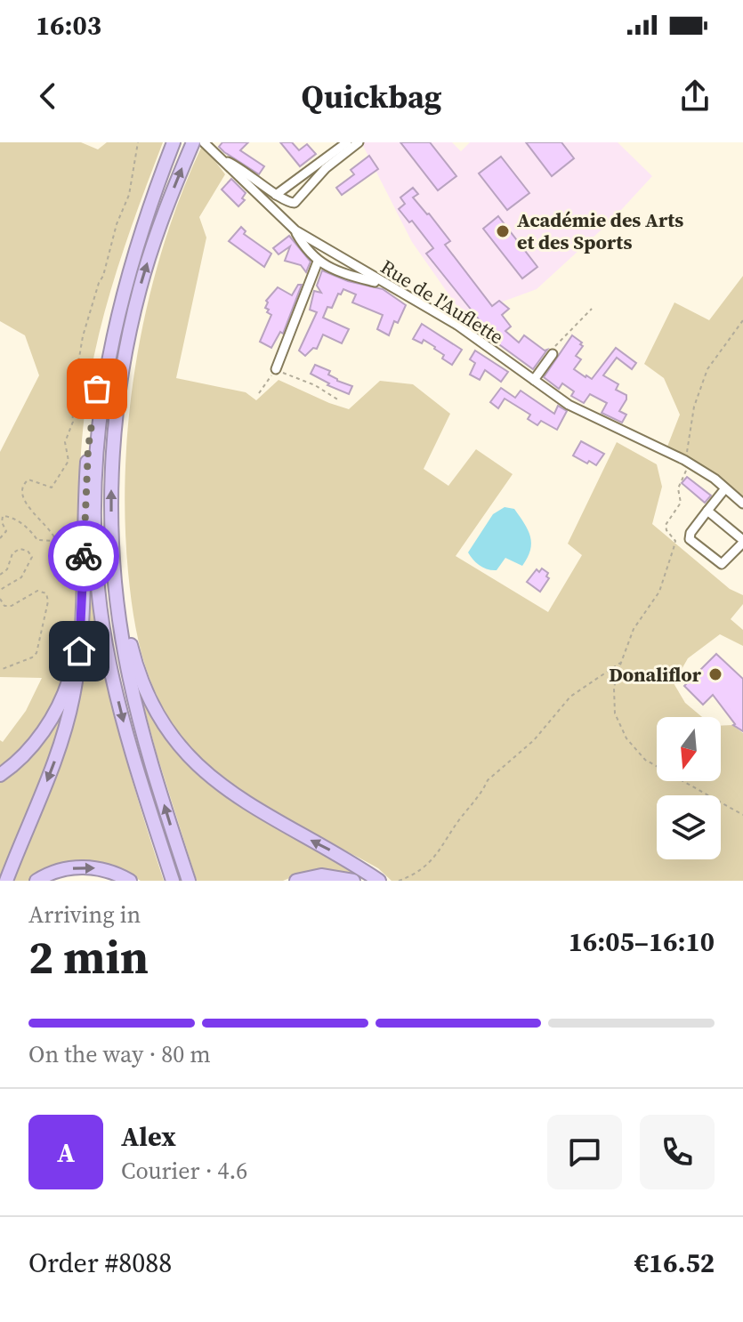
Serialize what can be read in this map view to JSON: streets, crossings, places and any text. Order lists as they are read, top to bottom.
{
  "streets": {
    "street": ["Rue de l'Auflette"]
  },
  "places": ["Académie des Arts et des Sports", "Donaliflor"],
  "north": "bottom",
  "page": {
    "status": "16:03",
    "header": "Quickbag",
    "heading": ["2 min", "Arriving in", "16:05–16:10"],
    "panel": [
      "Alex",
      "Courier · 4.6",
      "Order #8088",
      "€16.52"
    ],
    "bar": "On the way · 80 m",
    "round": "A"
  }
}
